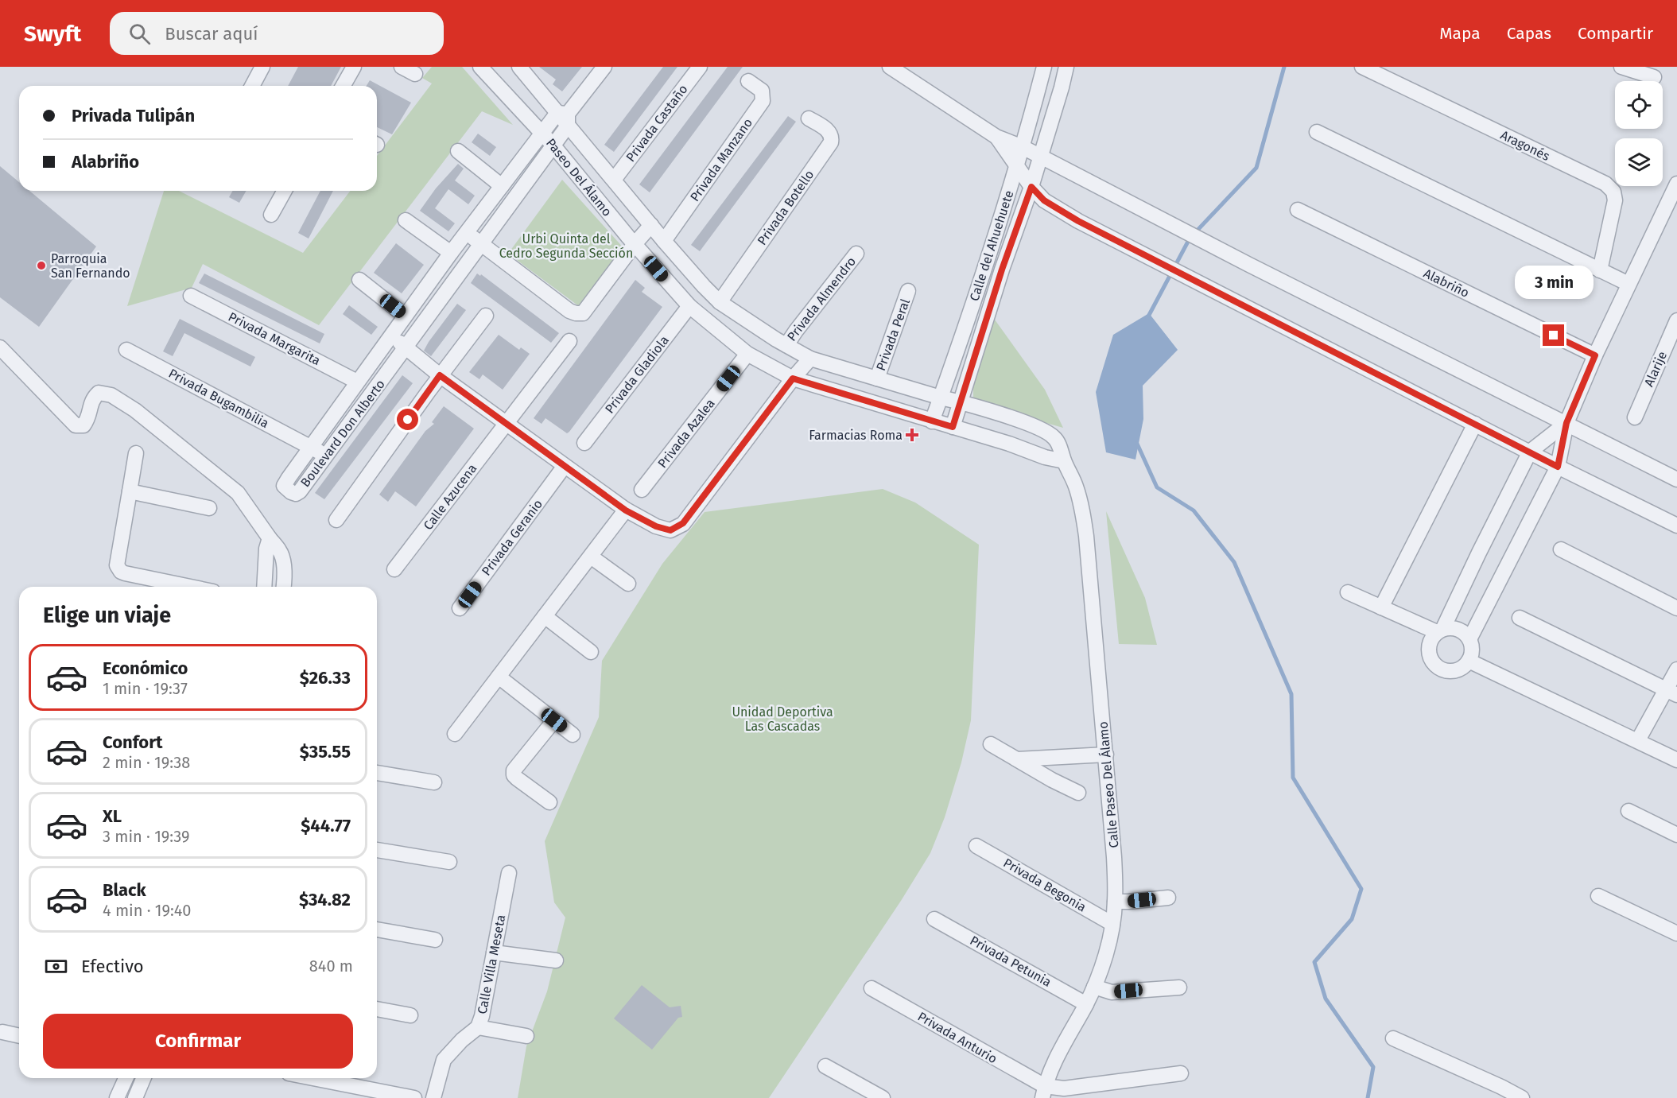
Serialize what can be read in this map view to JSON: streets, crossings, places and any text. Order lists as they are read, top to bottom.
{
  "streets": {
    "street": [
      "Privada Castaño",
      "Aragonés",
      "Privada Manzano",
      "Paseo Del Álamo",
      "Privada Botello",
      "Calle del Ahuehuete",
      "Alabriño",
      "Privada Almendro",
      "Privada Peral",
      "Privada Margarita",
      "Alarije",
      "Privada Gladiola",
      "Privada Bugambilia",
      "Boulevard Don Alberto",
      "Privada Azalea",
      "Calle Azucena",
      "Privada Geranio",
      "Calle Paseo Del Álamo",
      "Privada Begonia",
      "Privada Petunia",
      "Calle Villa Meseta",
      "Privada Anturio"
    ]
  },
  "crossings": [
    ["Privada Castaño", "Paseo Del Álamo"],
    ["Privada Manzano", "Paseo Del Álamo"],
    ["Paseo Del Álamo", "Privada Botello"],
    ["Paseo Del Álamo", "Calle del Ahuehuete"],
    ["Paseo Del Álamo", "Privada Almendro"],
    ["Paseo Del Álamo", "Privada Peral"],
    ["Paseo Del Álamo", "Privada Gladiola"],
    ["Paseo Del Álamo", "Boulevard Don Alberto"],
    ["Paseo Del Álamo", "Privada Azalea"],
    ["Paseo Del Álamo", "Calle Paseo Del Álamo"],
    ["Calle del Ahuehuete", "Calle Paseo Del Álamo"],
    ["Privada Margarita", "Boulevard Don Alberto"],
    ["Privada Bugambilia", "Boulevard Don Alberto"],
    ["Calle Paseo Del Álamo", "Privada Begonia"],
    ["Calle Paseo Del Álamo", "Privada Petunia"],
    ["Calle Paseo Del Álamo", "Privada Anturio"]
  ],
  "parks": ["Urbi Quinta del Cedro Segunda Sección", "Unidad Deportiva Las Cascadas"],
  "places": {
    "other": ["Parroquia San Fernando"],
    "health": ["Farmacias Roma"]
  },
  "page": {
    "header": "Swyft",
    "search": "Buscar aquí",
    "nav": ["Mapa", "Capas", "Compartir"],
    "banner": ["Privada Tulipán", "Alabriño"],
    "bubble": "3 min",
    "heading": "Elige un viaje",
    "list": [
      {
        "name": "Económico",
        "note": "1 min · 19:37",
        "value": "$26.33"
      },
      {
        "name": "Confort",
        "note": "2 min · 19:38",
        "value": "$35.55"
      },
      {
        "name": "XL",
        "note": "3 min · 19:39",
        "value": "$44.77"
      },
      {
        "name": "Black",
        "note": "4 min · 19:40",
        "value": "$34.82"
      }
    ],
    "pay": ["Efectivo", "840 m"],
    "buttons": "Confirmar"
  }
}
